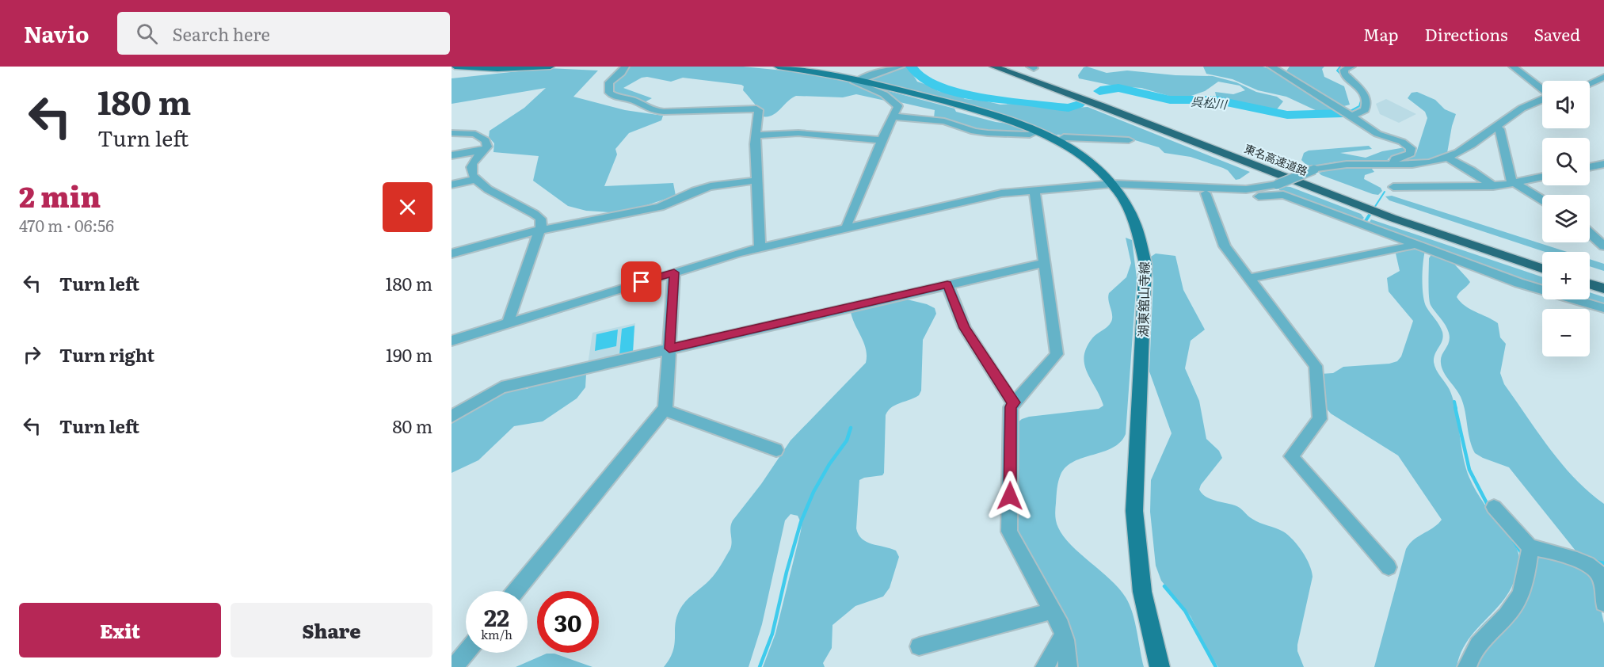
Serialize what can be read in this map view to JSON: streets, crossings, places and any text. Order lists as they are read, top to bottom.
{
  "streets": {
    "highway": ["東名高速道路"],
    "main road": ["湖東舘山寺線"]
  },
  "water": ["呉松川"],
  "page": {
    "header": "Navio",
    "search": "Search here",
    "nav": ["Map", "Directions", "Saved"],
    "turn": ["180 m", "Turn left"],
    "map_buttons": ["+", "−"],
    "heading": ["2 min", "470 m · 06:56"],
    "list": [
      {
        "name": "Turn left",
        "value": "180 m"
      },
      {
        "name": "Turn right",
        "value": "190 m"
      },
      {
        "name": "Turn left",
        "value": "80 m"
      }
    ],
    "speed": "22 km/h",
    "limit": "30",
    "buttons": ["Exit", "Share"]
  }
}
